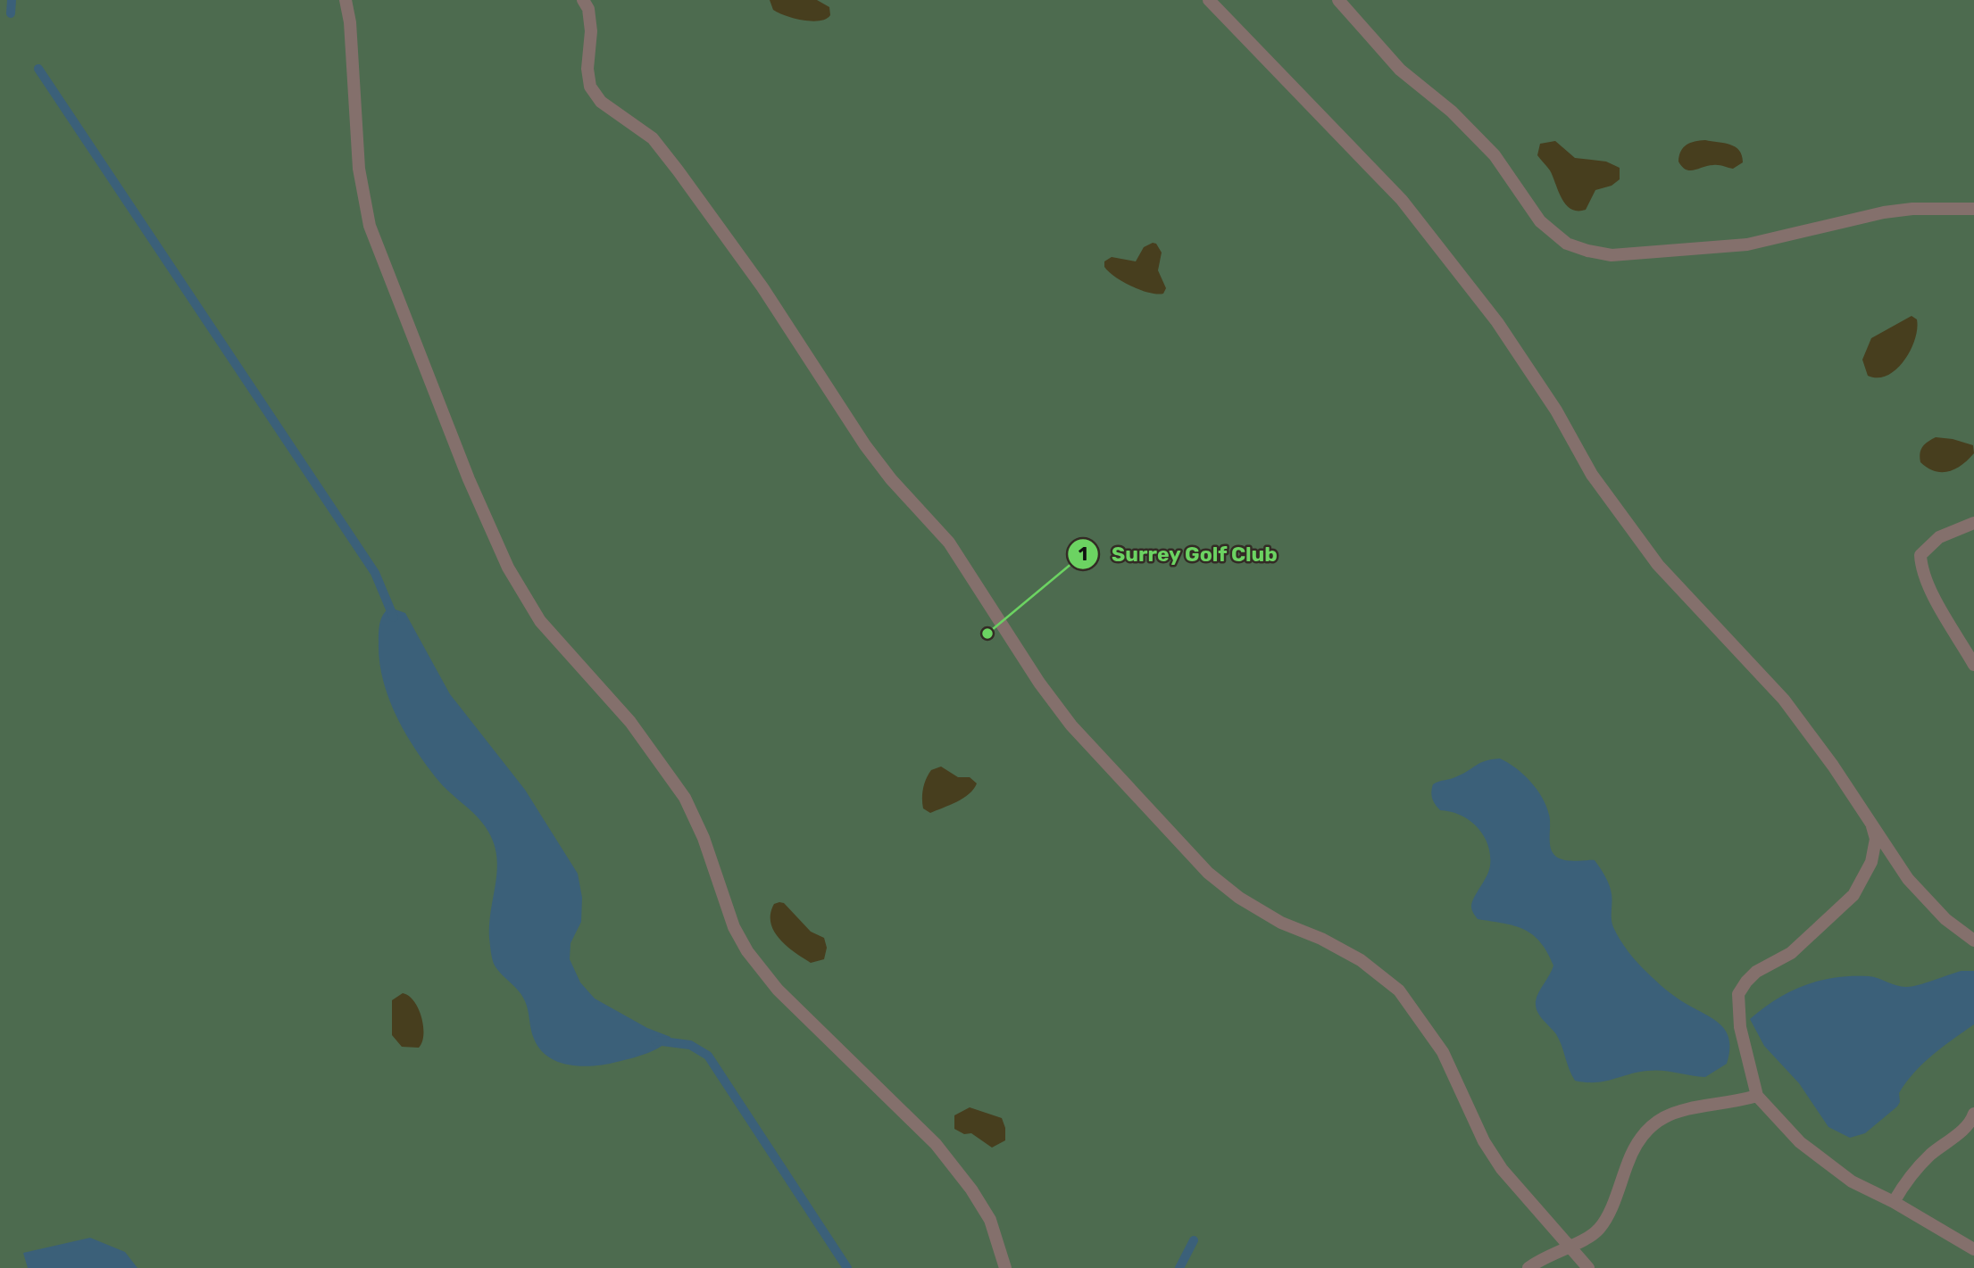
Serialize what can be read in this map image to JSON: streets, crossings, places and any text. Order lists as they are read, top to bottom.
{
  "places": ["Surrey Golf Club"]
}
